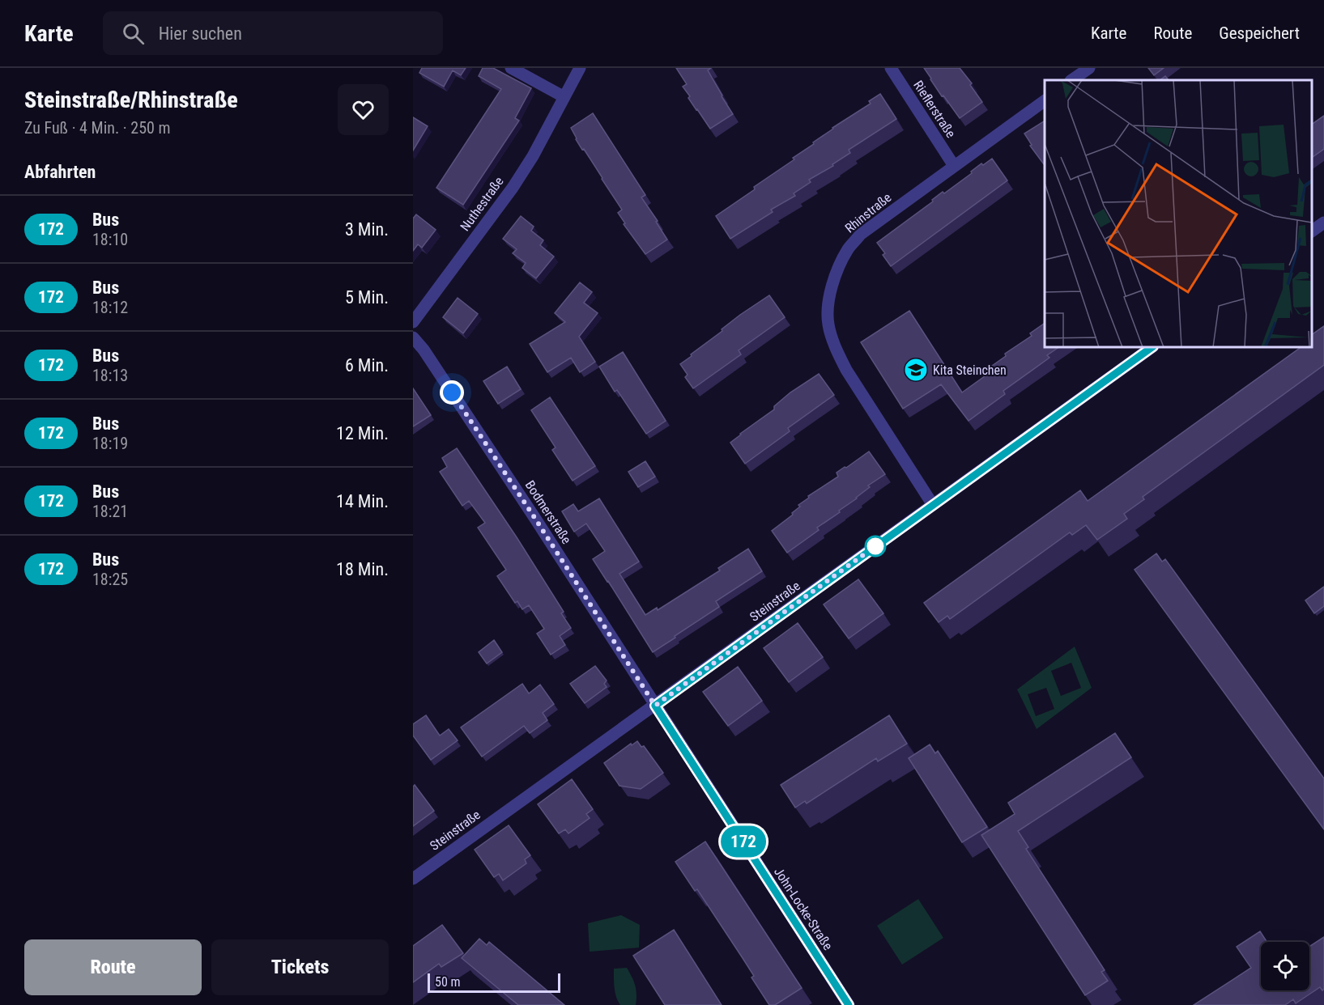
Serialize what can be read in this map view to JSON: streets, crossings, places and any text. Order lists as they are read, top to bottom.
{
  "streets": {
    "street": [
      "Rieflerstraße",
      "Nuthestraße",
      "Rhinstraße",
      "Bodmerstraße",
      "Steinstraße",
      "John-Locke-Straße"
    ]
  },
  "crossings": [
    ["Rieflerstraße", "Rhinstraße"],
    ["Rhinstraße", "Steinstraße"],
    ["Bodmerstraße", "Steinstraße"],
    ["Bodmerstraße", "John-Locke-Straße"],
    ["Steinstraße", "John-Locke-Straße"]
  ],
  "places": {
    "school or university": ["Kita Steinchen"]
  },
  "lines": ["bus line 172"],
  "scale_bar": "50 m",
  "page": {
    "header": "Karte",
    "search": "Hier suchen",
    "nav": ["Karte", "Route", "Gespeichert"],
    "heading": [
      ["Steinstraße/Rhinstraße", "Zu Fuß · 4 Min. · 250 m"],
      "Abfahrten"
    ],
    "on_map": "172",
    "list": [
      {
        "mark": "172",
        "name": "Bus",
        "note": "18:10",
        "value": "3 Min."
      },
      {
        "mark": "172",
        "name": "Bus",
        "note": "18:12",
        "value": "5 Min."
      },
      {
        "mark": "172",
        "name": "Bus",
        "note": "18:13",
        "value": "6 Min."
      },
      {
        "mark": "172",
        "name": "Bus",
        "note": "18:19",
        "value": "12 Min."
      },
      {
        "mark": "172",
        "name": "Bus",
        "note": "18:21",
        "value": "14 Min."
      },
      {
        "mark": "172",
        "name": "Bus",
        "note": "18:25",
        "value": "18 Min."
      }
    ],
    "buttons": ["Route", "Tickets"],
    "scale": "50 m"
  }
}
